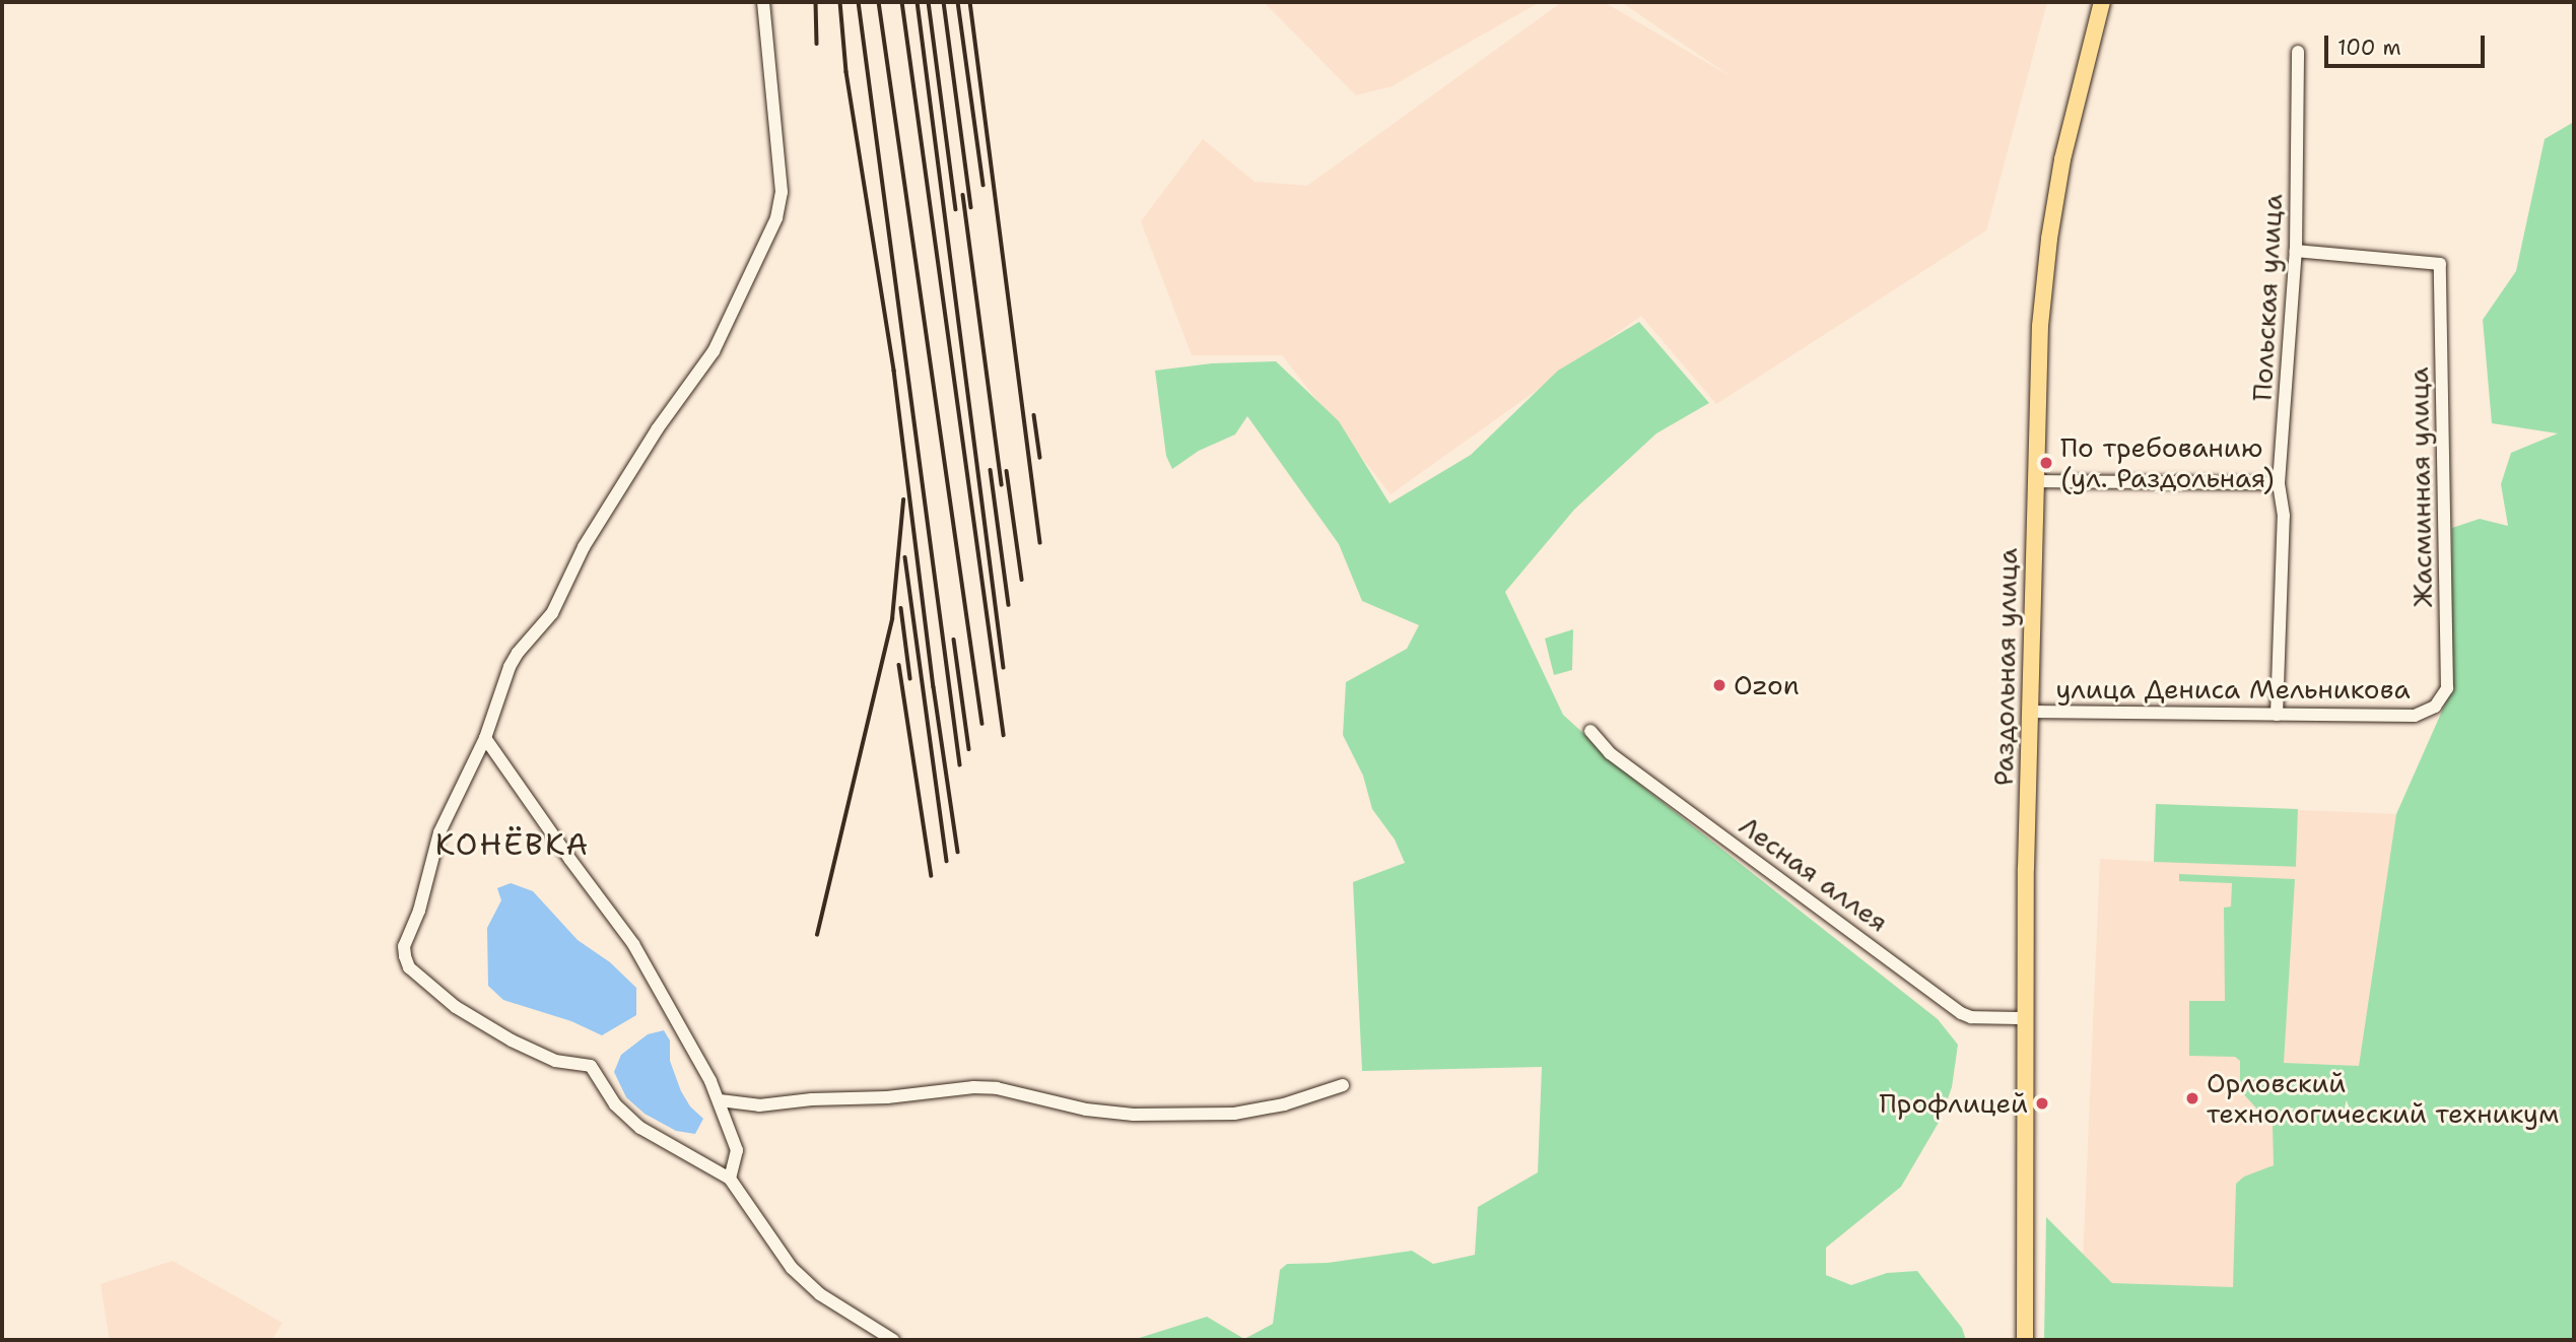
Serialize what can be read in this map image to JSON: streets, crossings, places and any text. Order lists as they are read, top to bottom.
{
  "streets": {
    "main road": ["Раздольная улица"],
    "street": [
      "Польская улица",
      "Жасминная улица",
      "улица Дениса Мельникова",
      "Лесная аллея"
    ]
  },
  "crossings": [
    ["Польская улица", "Жасминная улица"],
    ["Польская улица", "улица Дениса Мельникова"],
    ["Жасминная улица", "улица Дениса Мельникова"],
    ["Раздольная улица", "улица Дениса Мельникова"],
    ["Раздольная улица", "Лесная аллея"]
  ],
  "districts": ["КОНЁВКА"],
  "places": [
    "По требованию (ул. Раздольная)",
    "Ozon",
    "Орловский технологический техникум",
    "Профлицей"
  ],
  "scale_bar": "100 m"
}
